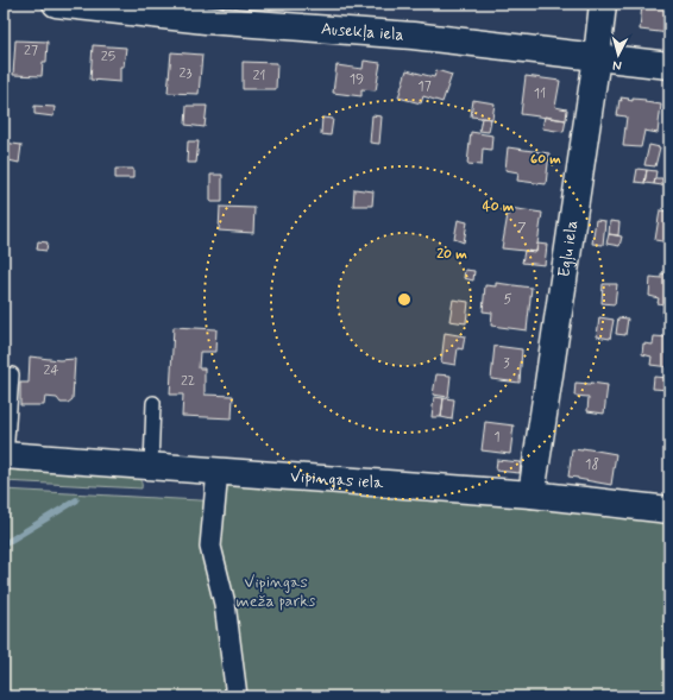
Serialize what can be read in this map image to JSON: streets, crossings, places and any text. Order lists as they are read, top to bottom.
{
  "streets": {
    "street": ["Ausekļa iela", "Egļu iela", "Vipingas iela"]
  },
  "crossings": [
    ["Ausekļa iela", "Egļu iela"],
    ["Egļu iela", "Vipingas iela"]
  ],
  "parks": ["Vipingas meža parks"],
  "house_numbers": [
    "27",
    "25",
    "23",
    "21",
    "19",
    "17",
    "11",
    "7",
    "5",
    "3",
    "24",
    "22",
    "1",
    "18"
  ],
  "north": "bottom",
  "rings": ["60 m", "40 m", "20 m"]
}
